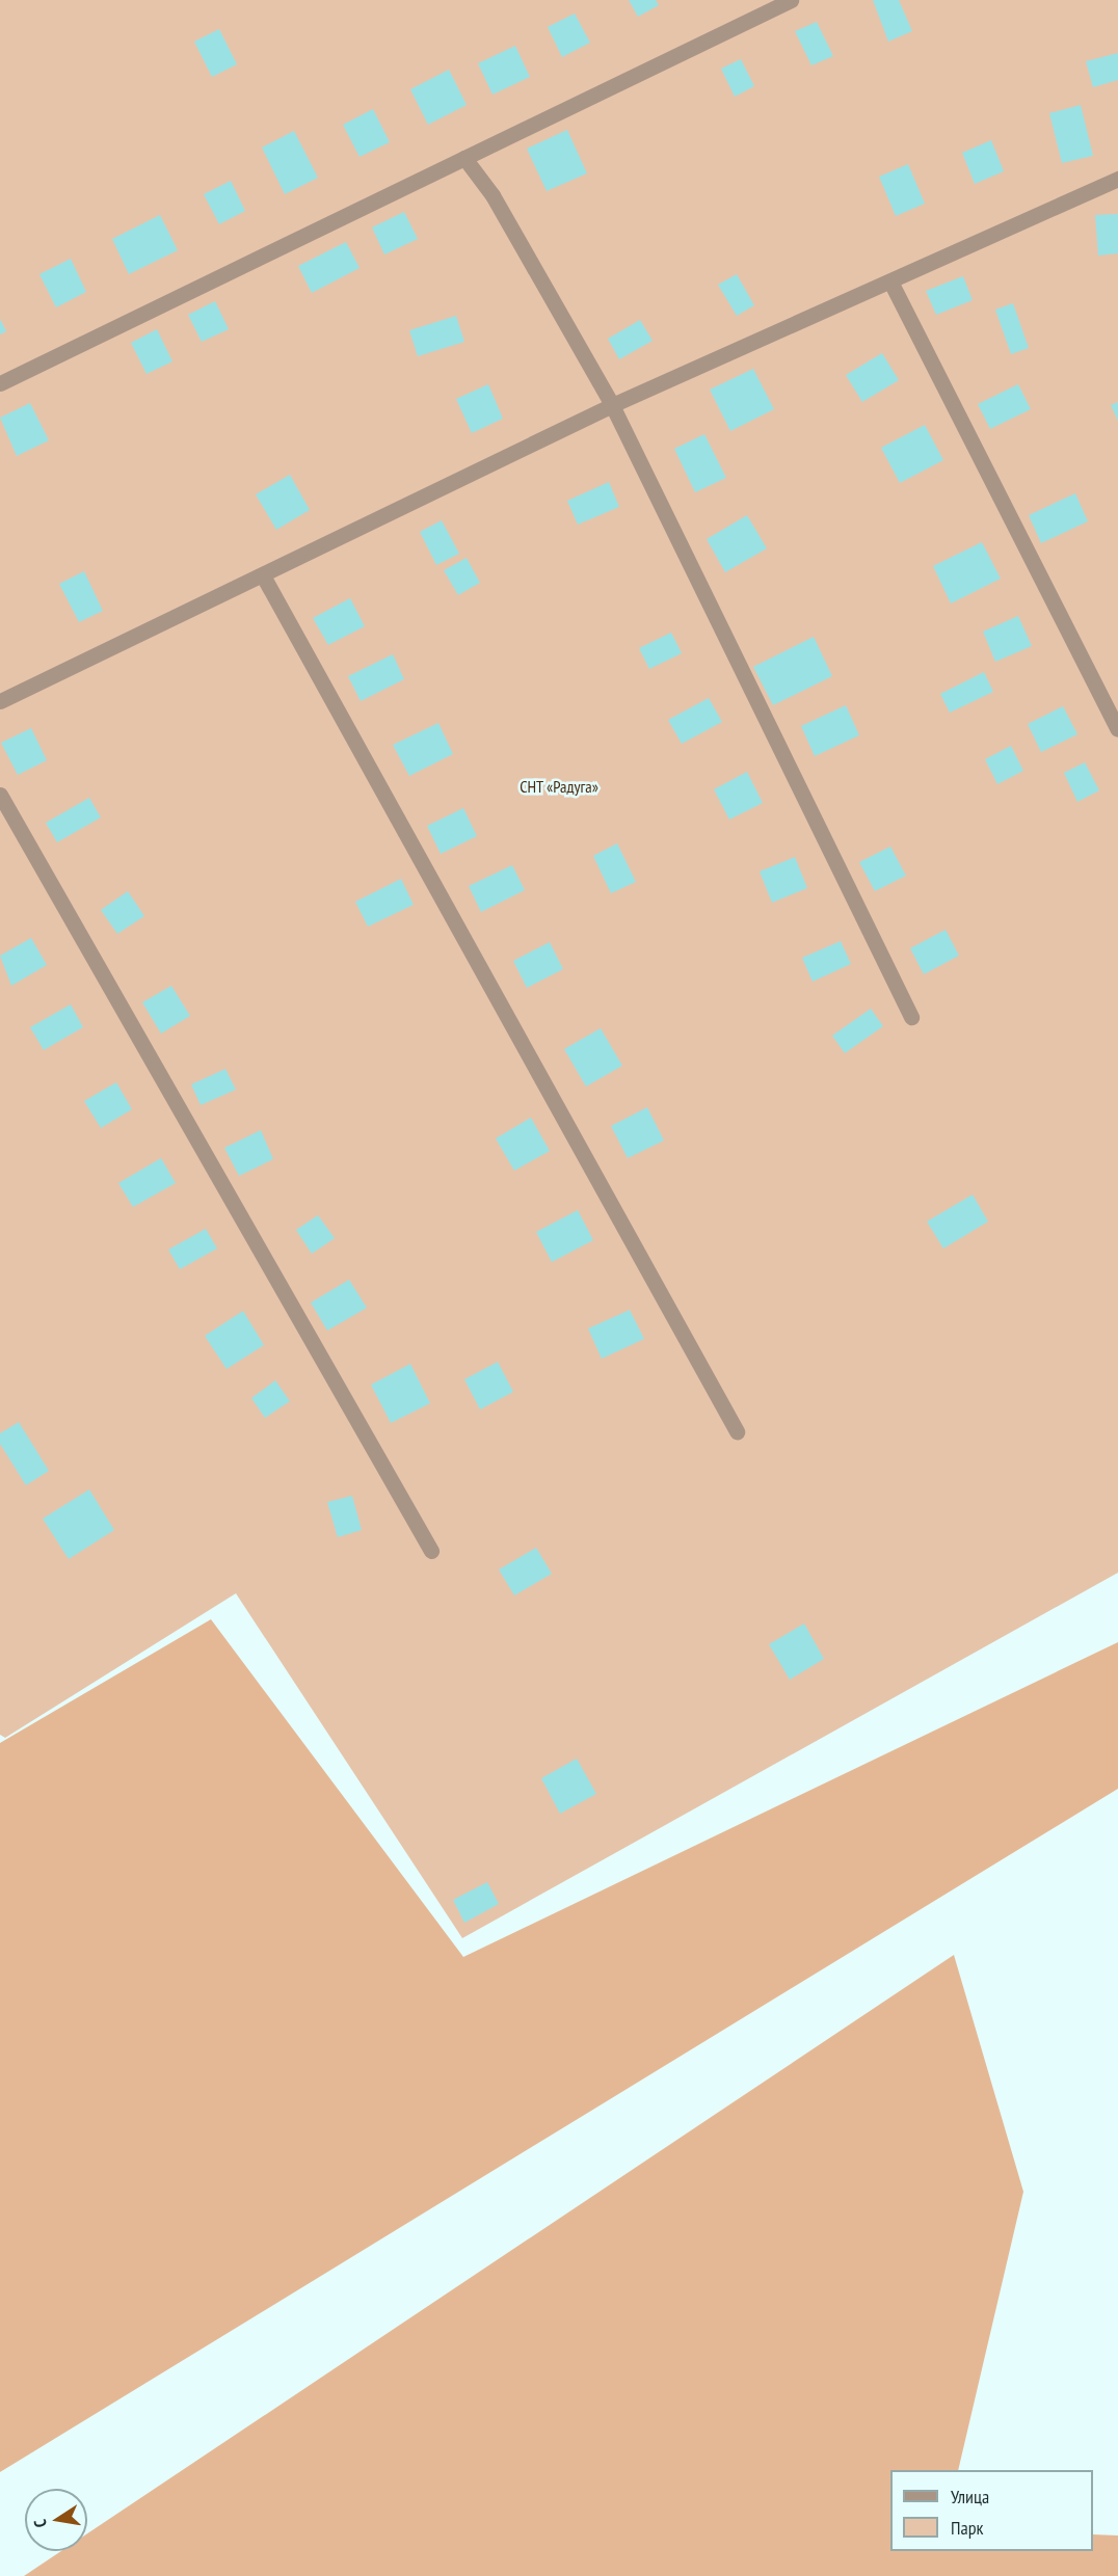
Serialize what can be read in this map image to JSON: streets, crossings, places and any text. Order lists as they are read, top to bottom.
{
  "parks": ["СНТ «Радуга»"],
  "legend": ["Улица", "Парк"],
  "north": "left"
}
